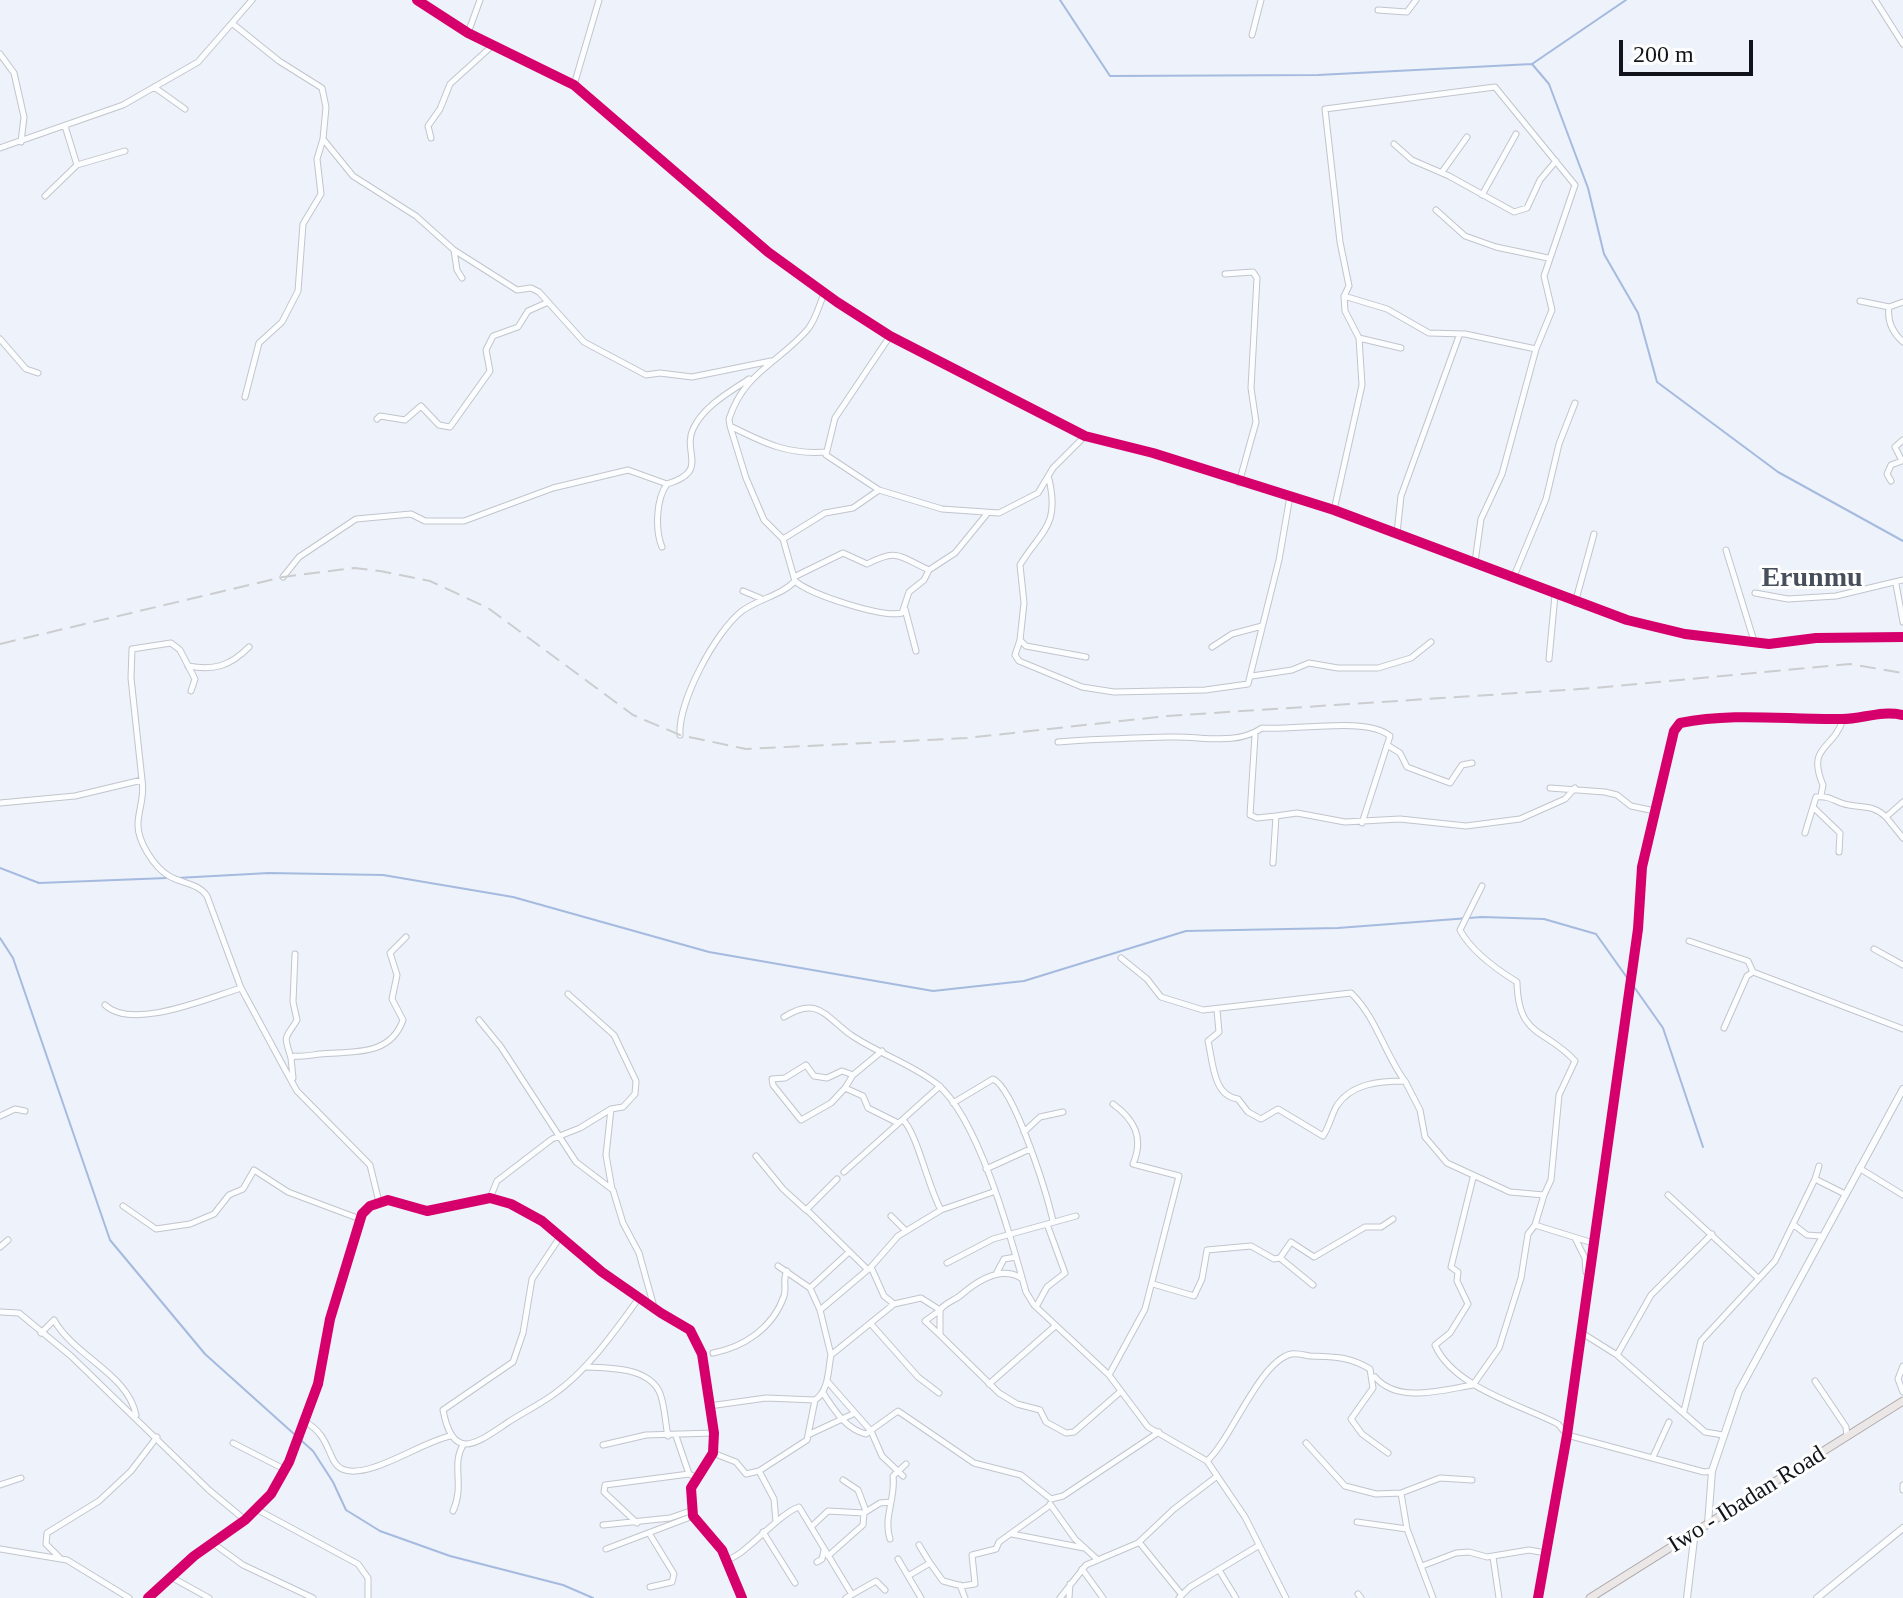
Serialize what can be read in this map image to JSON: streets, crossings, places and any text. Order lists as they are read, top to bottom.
{
  "streets": {
    "main road": ["Iwo - Ibadan Road"]
  },
  "districts": ["Erunmu"],
  "scale_bar": "200 m"
}
